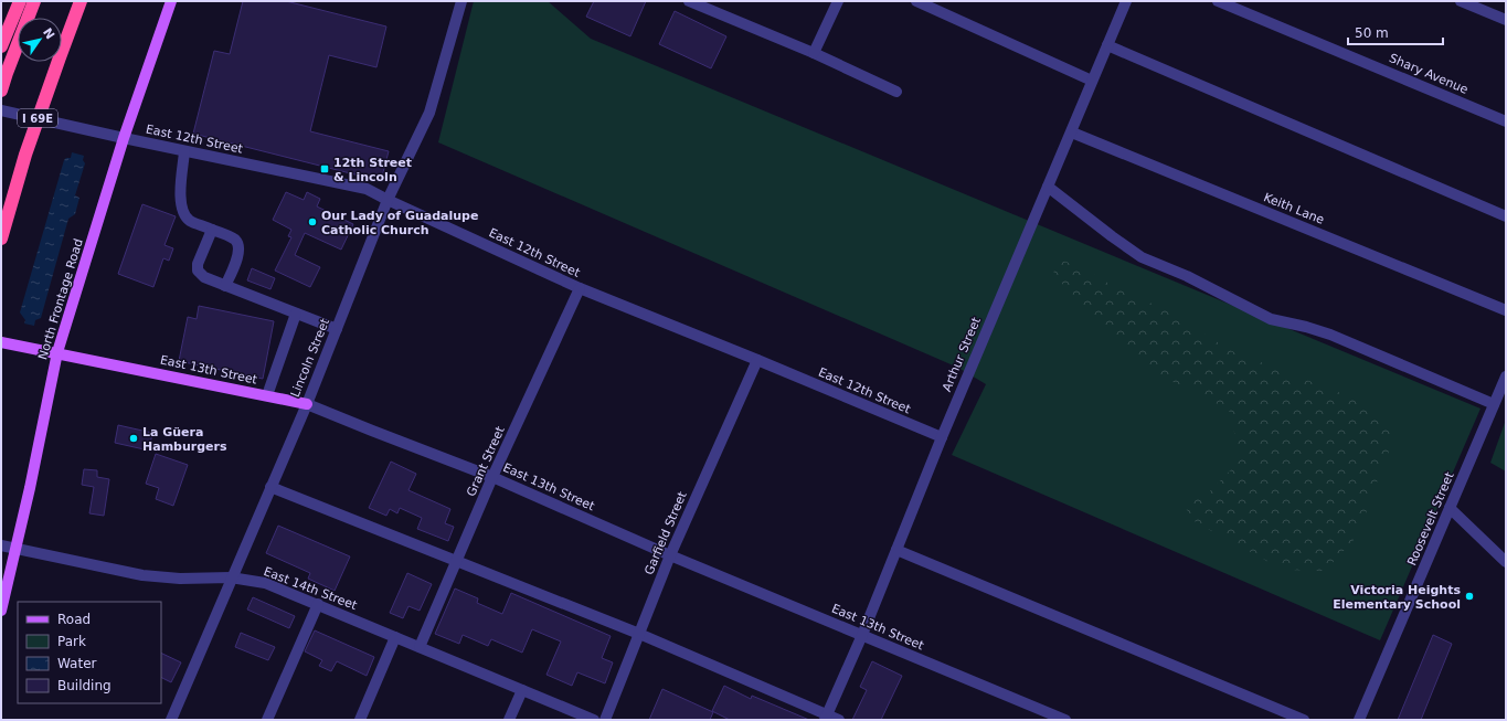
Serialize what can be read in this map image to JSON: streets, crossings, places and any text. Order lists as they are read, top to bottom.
{
  "streets": {
    "highway": ["I 69E"],
    "main road": ["North Frontage Road", "East 13th Street"],
    "street": [
      "Shary Avenue",
      "East 12th Street",
      "Keith Lane",
      "Arthur Street",
      "Lincoln Street",
      "Grant Street",
      "Roosevelt Street",
      "Garfield Street",
      "East 14th Street"
    ]
  },
  "crossings": [
    ["East 12th Street", "North Frontage Road"],
    ["East 12th Street", "Arthur Street"],
    ["East 12th Street", "Lincoln Street"],
    ["East 12th Street", "Grant Street"],
    ["East 12th Street", "Garfield Street"],
    ["Keith Lane", "Arthur Street"],
    ["North Frontage Road", "East 13th Street"],
    ["North Frontage Road", "East 14th Street"],
    ["Arthur Street", "East 13th Street"],
    ["Lincoln Street", "East 13th Street"],
    ["Lincoln Street", "East 14th Street"],
    ["East 13th Street", "Grant Street"],
    ["East 13th Street", "Garfield Street"],
    ["Grant Street", "East 14th Street"]
  ],
  "places": {
    "transit": ["12th Street & Lincoln"],
    "other": ["Our Lady of Guadalupe Catholic Church", "La Güera Hamburgers", "Victoria Heights Elementary School"]
  },
  "legend": [
    "Road",
    "Park",
    "Water",
    "Building"
  ],
  "scale_bar": "50 m",
  "north": "top right"
}
